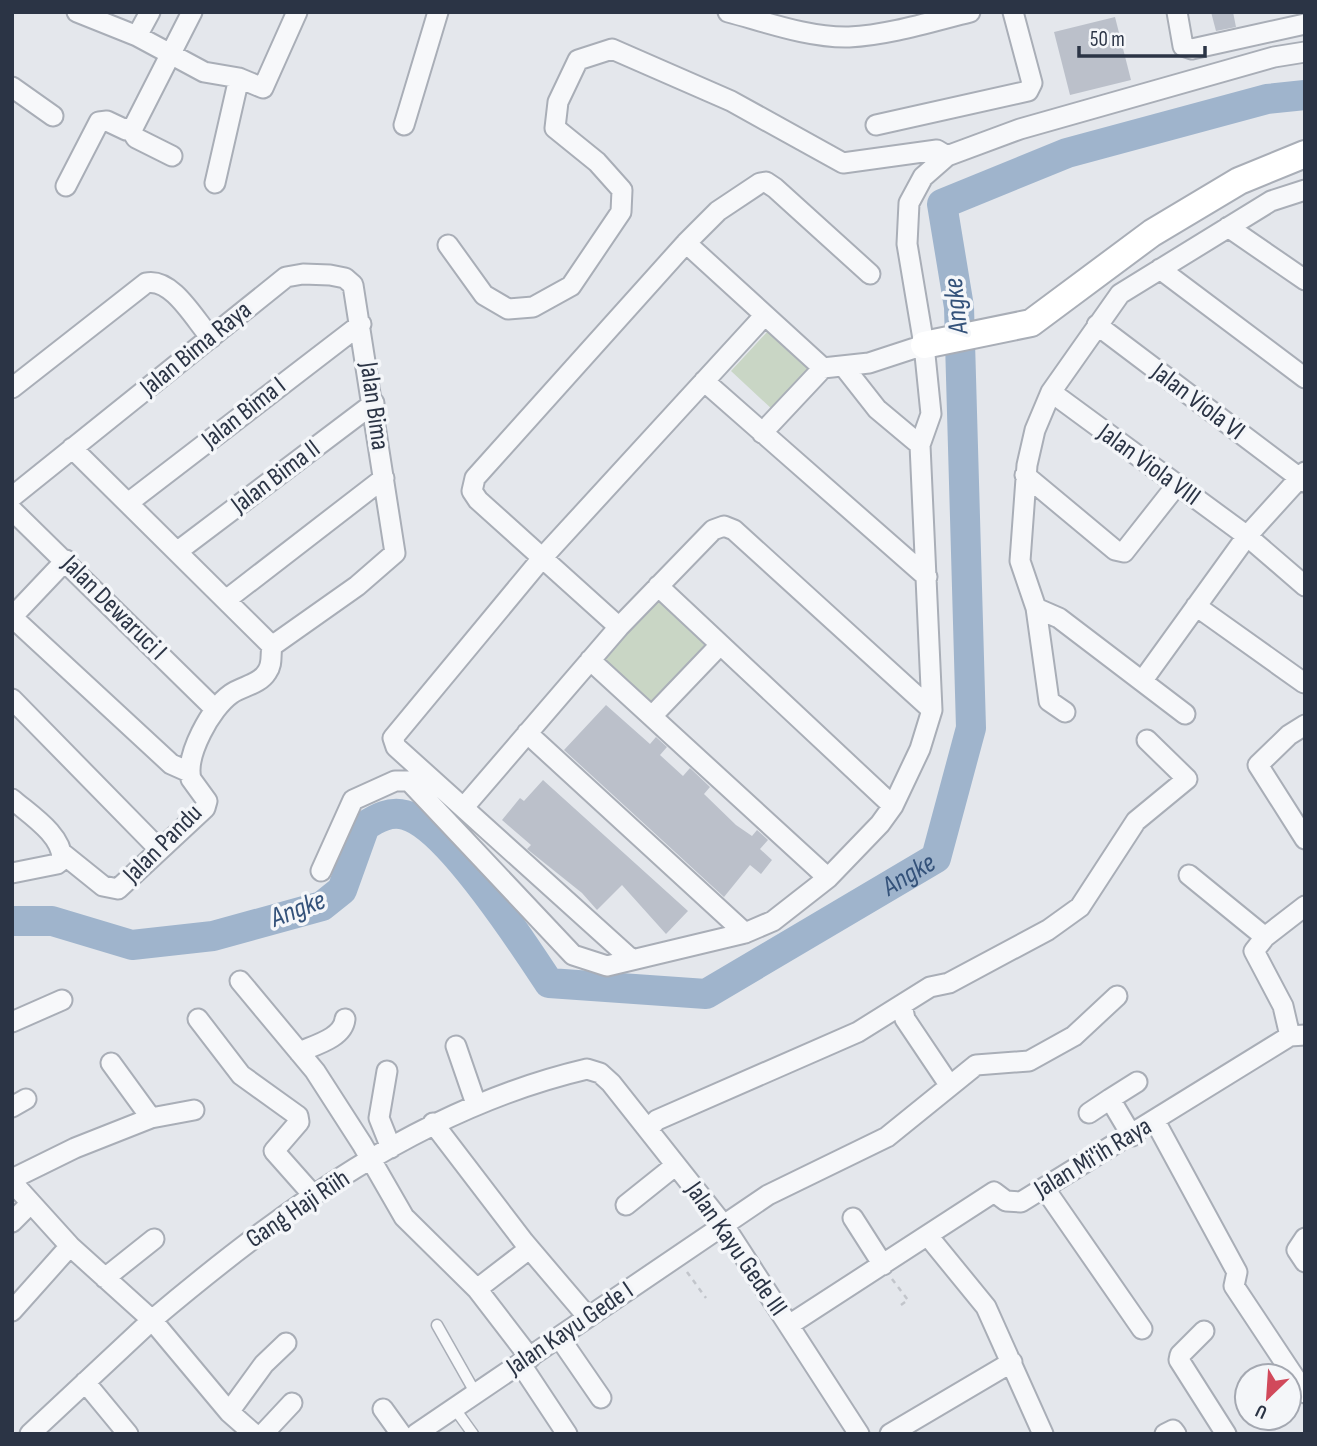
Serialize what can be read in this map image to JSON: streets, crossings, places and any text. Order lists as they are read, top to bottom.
{
  "streets": {
    "street": [
      "Jalan Bima Raya",
      "Jalan Viola VI",
      "Jalan Bima",
      "Jalan Bima I",
      "Jalan Viola VIII",
      "Jalan Bima II",
      "Jalan Dewaruci I",
      "Jalan Pandu",
      "Jalan Mi'ih Raya",
      "Gang Haji Riih",
      "Jalan Kayu Gede III",
      "Jalan Kayu Gede I"
    ]
  },
  "crossings": [
    ["Jalan Bima Raya", "Jalan Bima"],
    ["Jalan Bima", "Jalan Bima I"],
    ["Jalan Bima", "Jalan Bima II"],
    ["Jalan Dewaruci I", "Jalan Pandu"],
    ["Jalan Mi'ih Raya", "Jalan Kayu Gede III"],
    ["Gang Haji Riih", "Jalan Kayu Gede III"],
    ["Jalan Kayu Gede III", "Jalan Kayu Gede I"]
  ],
  "water": ["Angke"],
  "scale_bar": "50 m",
  "north": "bottom left"
}
